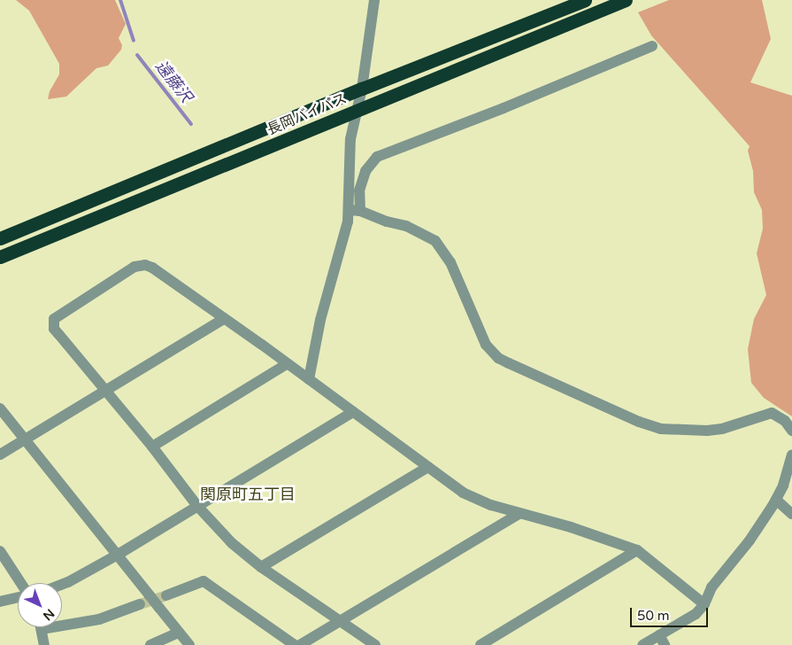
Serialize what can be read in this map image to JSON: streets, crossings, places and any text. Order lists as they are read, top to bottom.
{
  "streets": {
    "highway": ["長岡バイパス"]
  },
  "districts": ["関原町五丁目"],
  "water": ["遠藤沢"],
  "scale_bar": "50 m",
  "north": "bottom right"
}
